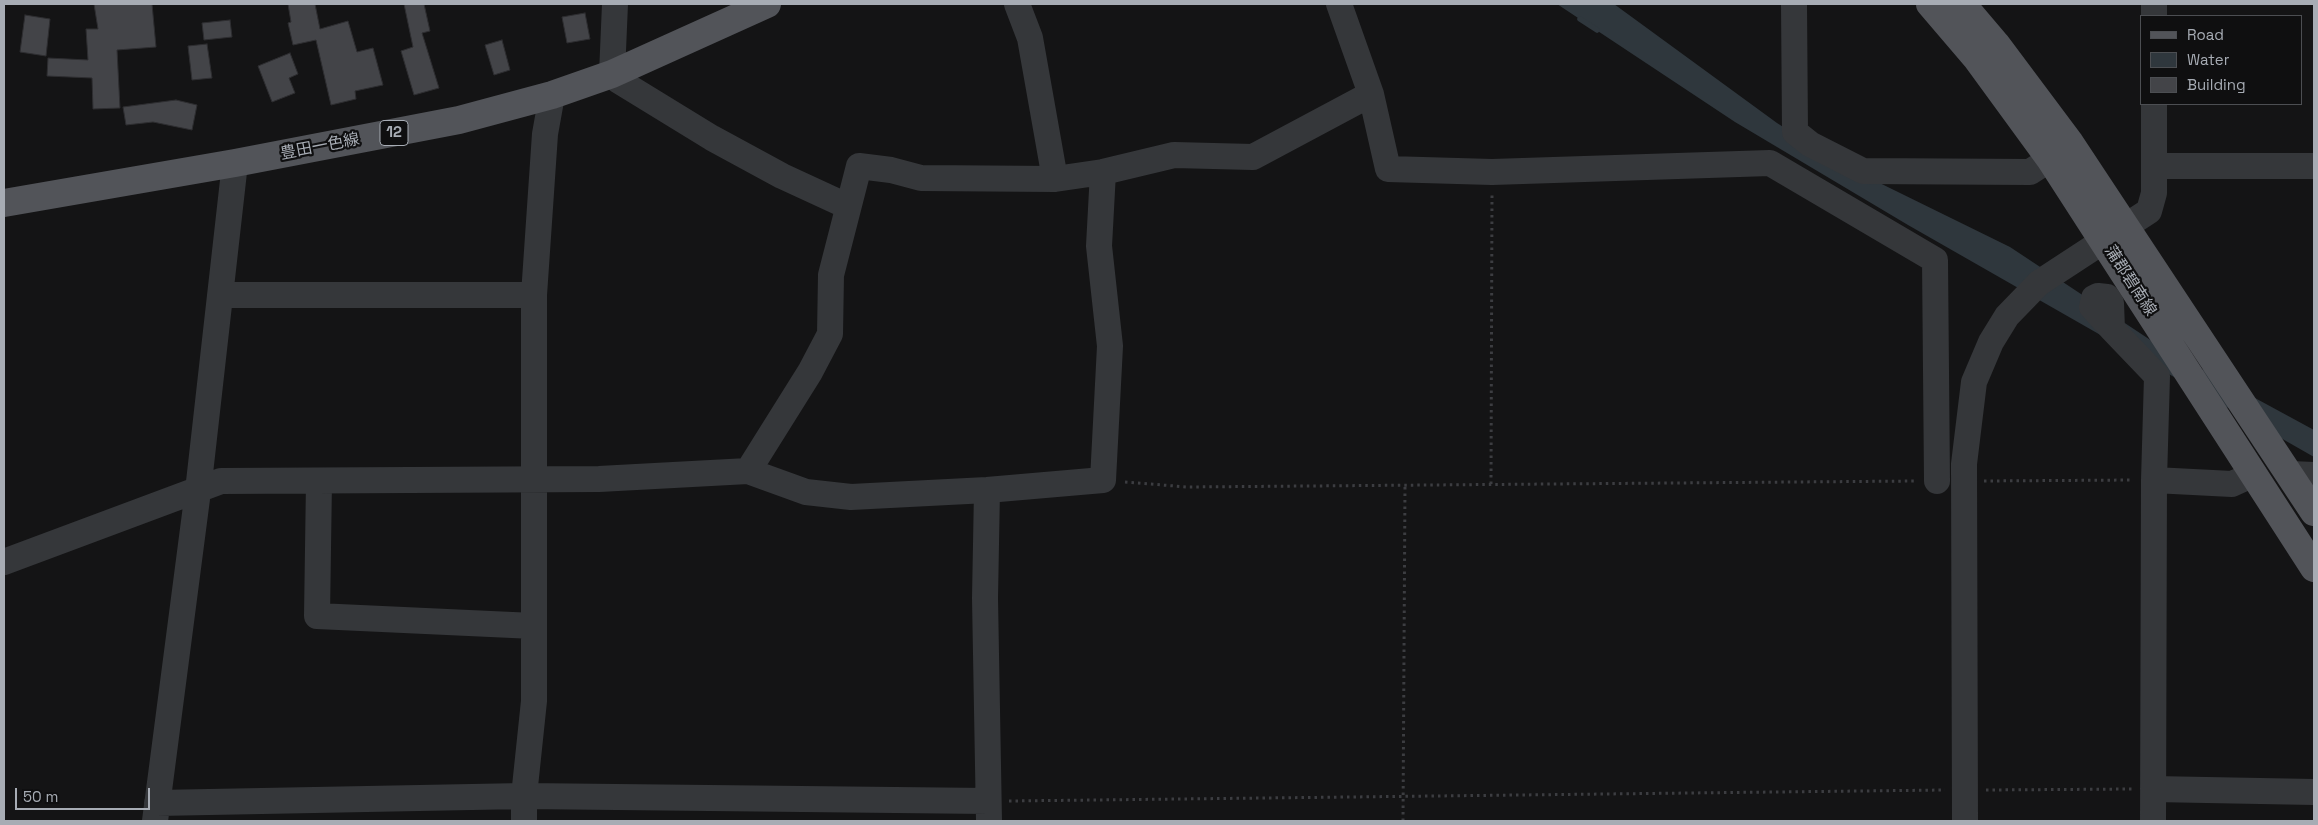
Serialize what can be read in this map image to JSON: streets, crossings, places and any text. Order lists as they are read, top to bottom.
{
  "streets": {
    "main road": ["12", "豊田一色線", "蒲郡碧南線"]
  },
  "legend": ["Road", "Water", "Building"],
  "scale_bar": "50 m"
}
